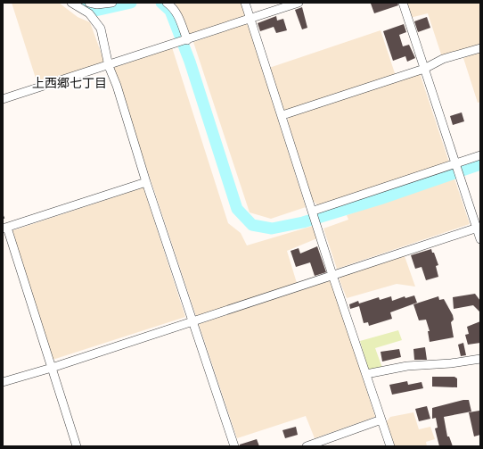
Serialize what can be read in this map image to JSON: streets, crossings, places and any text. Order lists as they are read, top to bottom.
{
  "districts": ["上西郷七丁目"]
}
